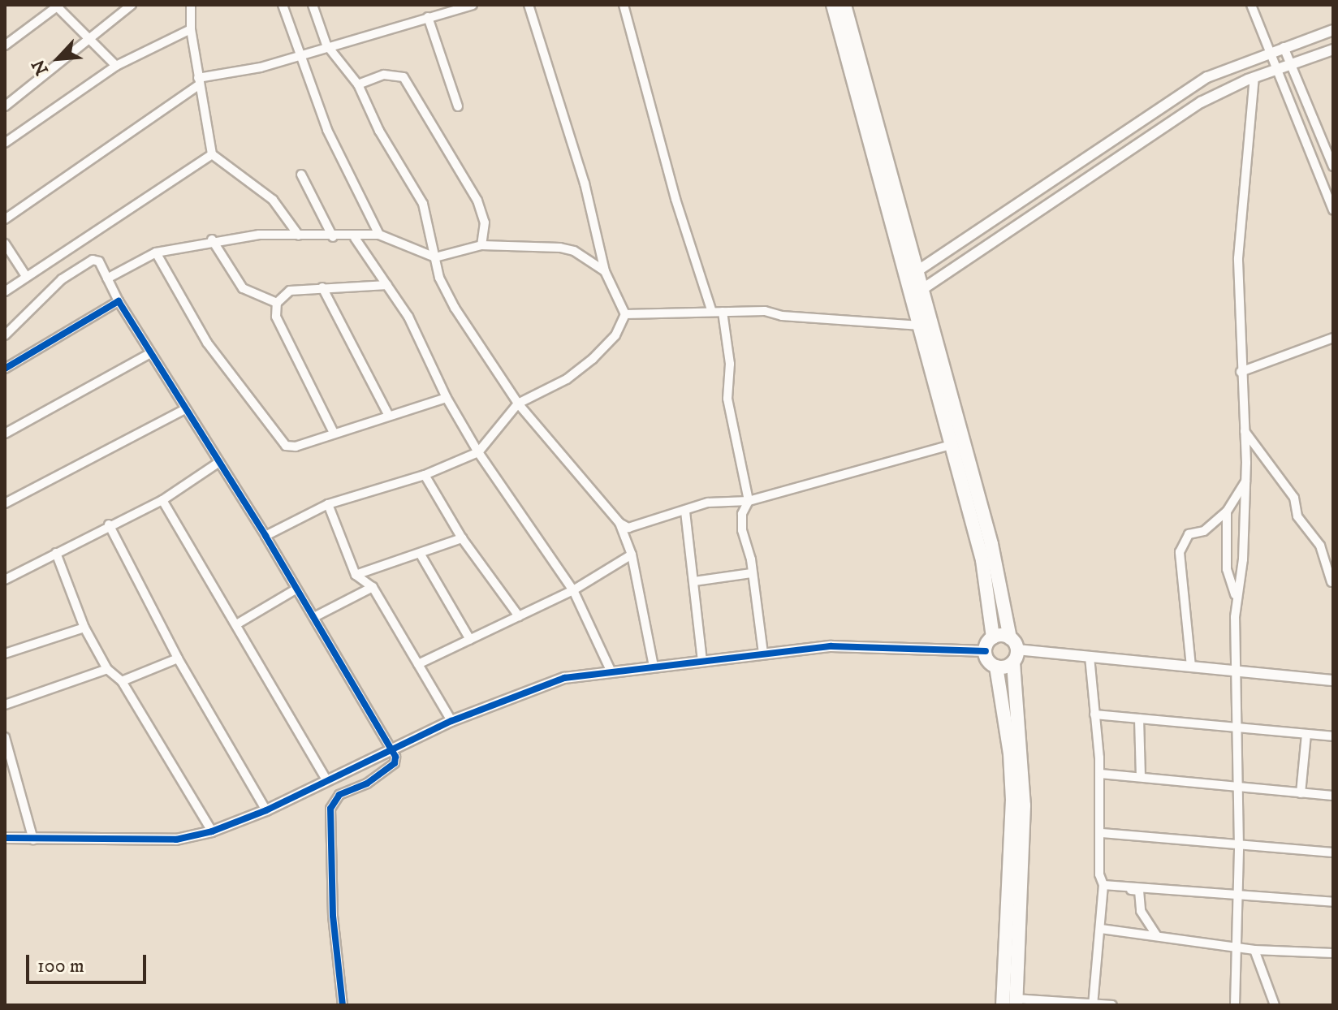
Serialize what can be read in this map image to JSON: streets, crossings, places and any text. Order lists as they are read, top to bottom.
{
  "scale_bar": "100 m",
  "north": "bottom left"
}
